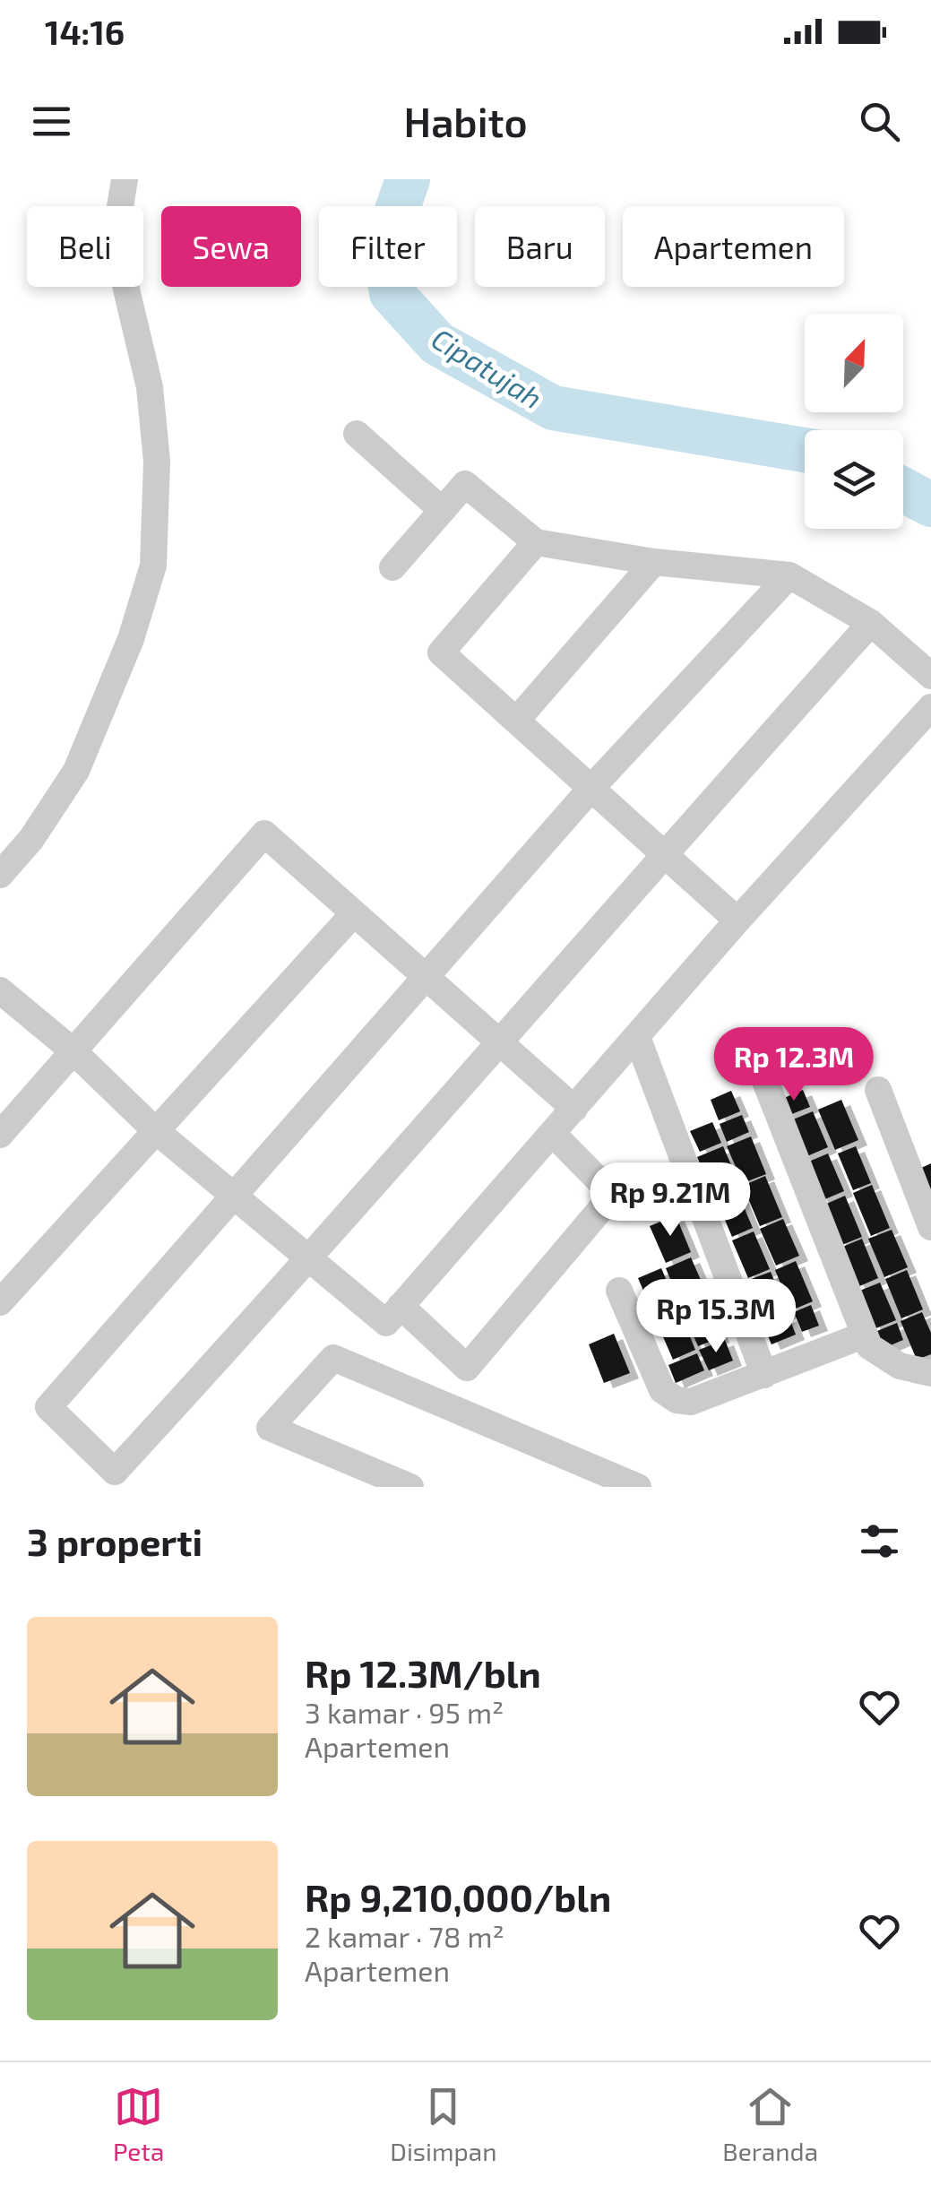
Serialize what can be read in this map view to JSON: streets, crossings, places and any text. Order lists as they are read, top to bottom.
{
  "water": ["Cipatujah"],
  "north": "top right",
  "page": {
    "status": "14:16",
    "header": "Habito",
    "chip": [
      "Beli",
      "Sewa",
      "Filter",
      "Baru",
      "Apartemen"
    ],
    "price": ["Rp 12.3M", "Rp 9.21M", "Rp 15.3M"],
    "heading": "3 properti",
    "list": [
      {
        "name": "Rp 12.3M/bln",
        "note": "3 kamar · 95 m² · Apartemen"
      },
      {
        "name": "Rp 9,210,000/bln",
        "note": "2 kamar · 78 m² · Apartemen"
      }
    ],
    "tabs": ["Peta", "Disimpan", "Beranda"]
  }
}
